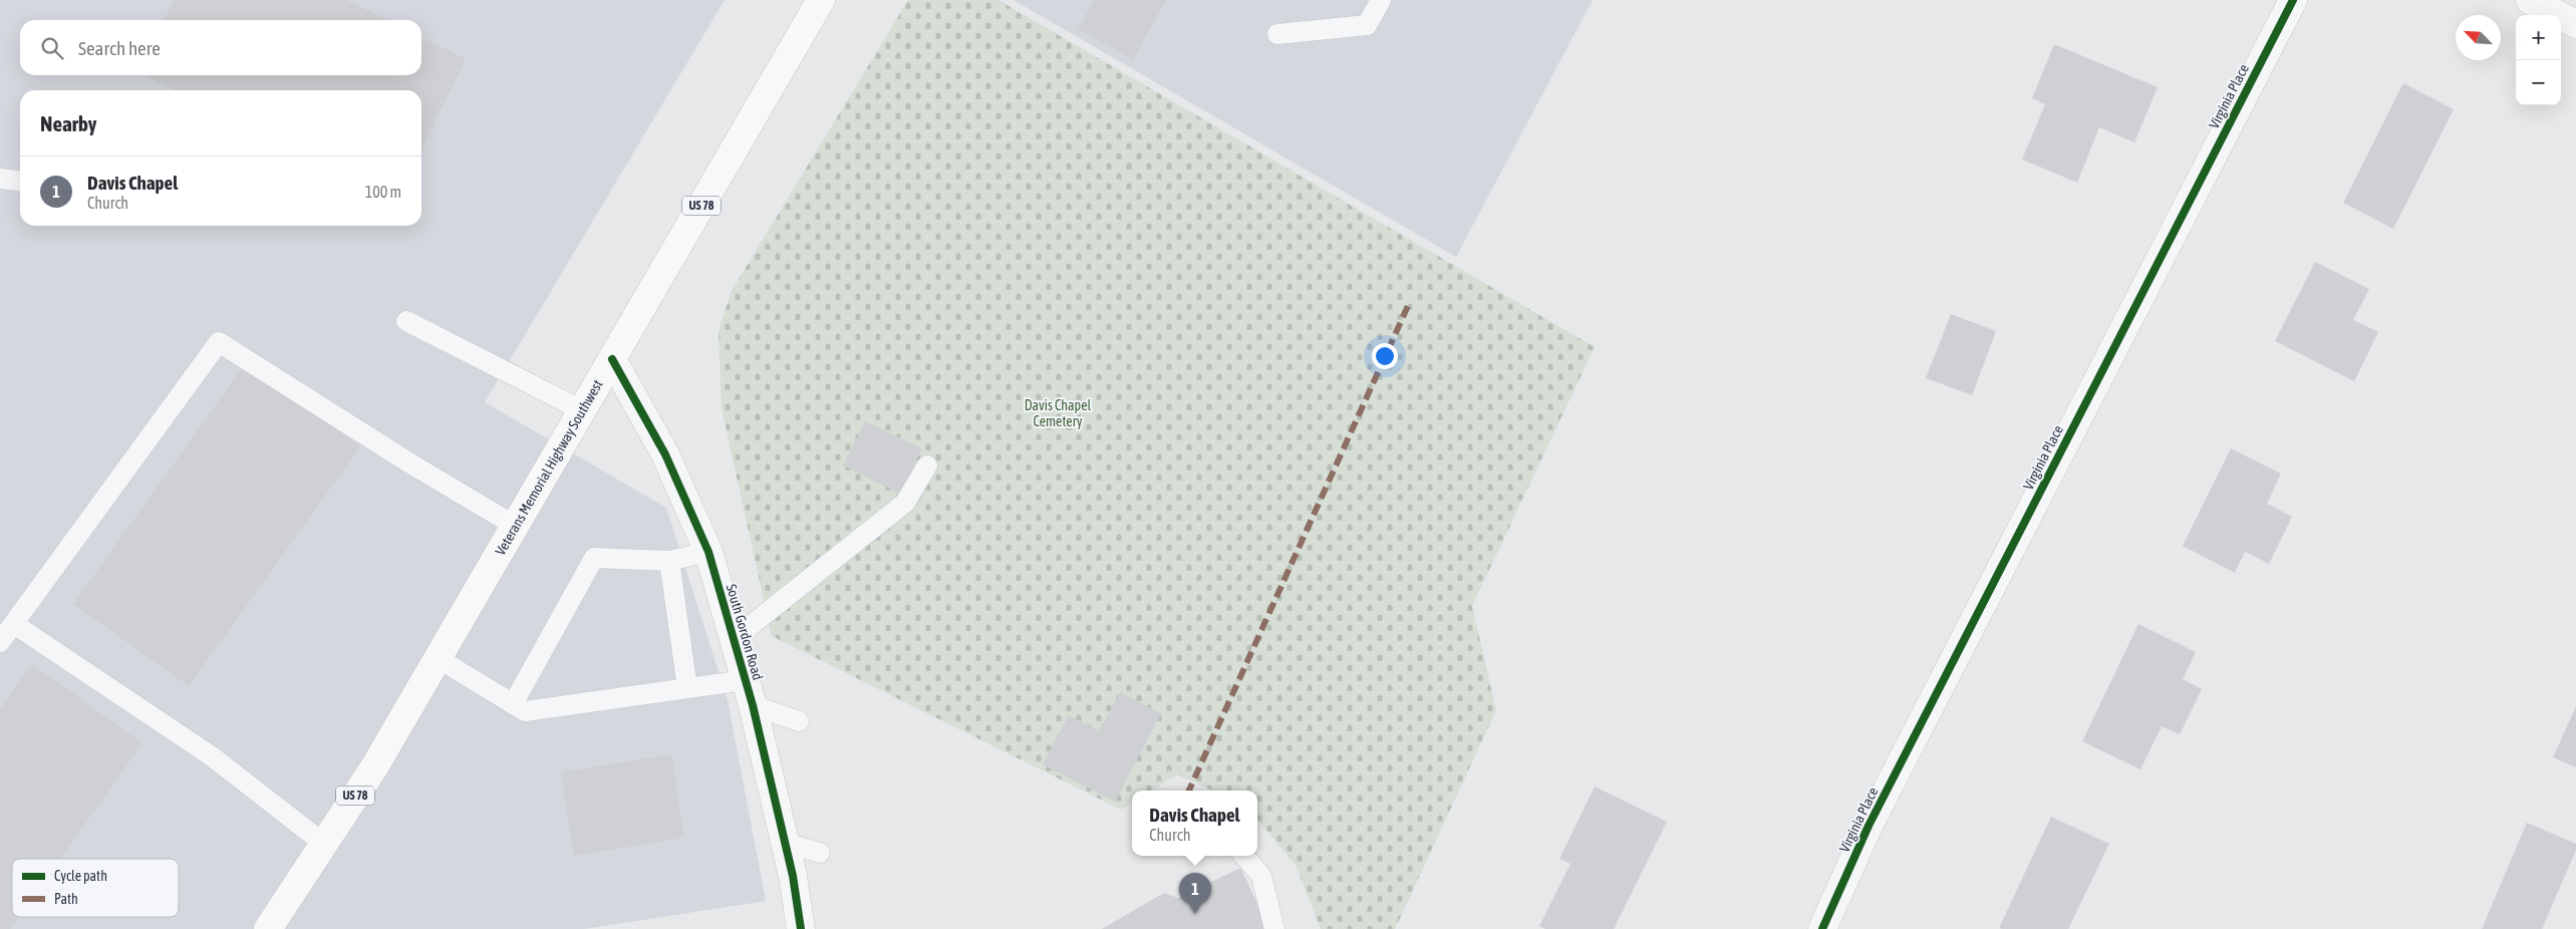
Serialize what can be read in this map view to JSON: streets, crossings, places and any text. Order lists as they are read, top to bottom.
{
  "streets": {
    "main road": ["US 78", "Veterans Memorial Highway Southwest"],
    "street": ["Virginia Place", "South Gordon Road"]
  },
  "crossings": [
    ["Veterans Memorial Highway Southwest", "South Gordon Road"]
  ],
  "parks": ["Davis Chapel Cemetery"],
  "legend": ["Cycle path", "Path"],
  "north": "top left",
  "page": {
    "map_buttons": ["+", "−"],
    "search": "Search here",
    "heading": "Nearby",
    "list": [
      {
        "mark": "1",
        "name": "Davis Chapel",
        "note": "Church",
        "value": "100 m"
      }
    ],
    "popup": ["Davis Chapel", "Church"],
    "pins": "1"
  }
}
